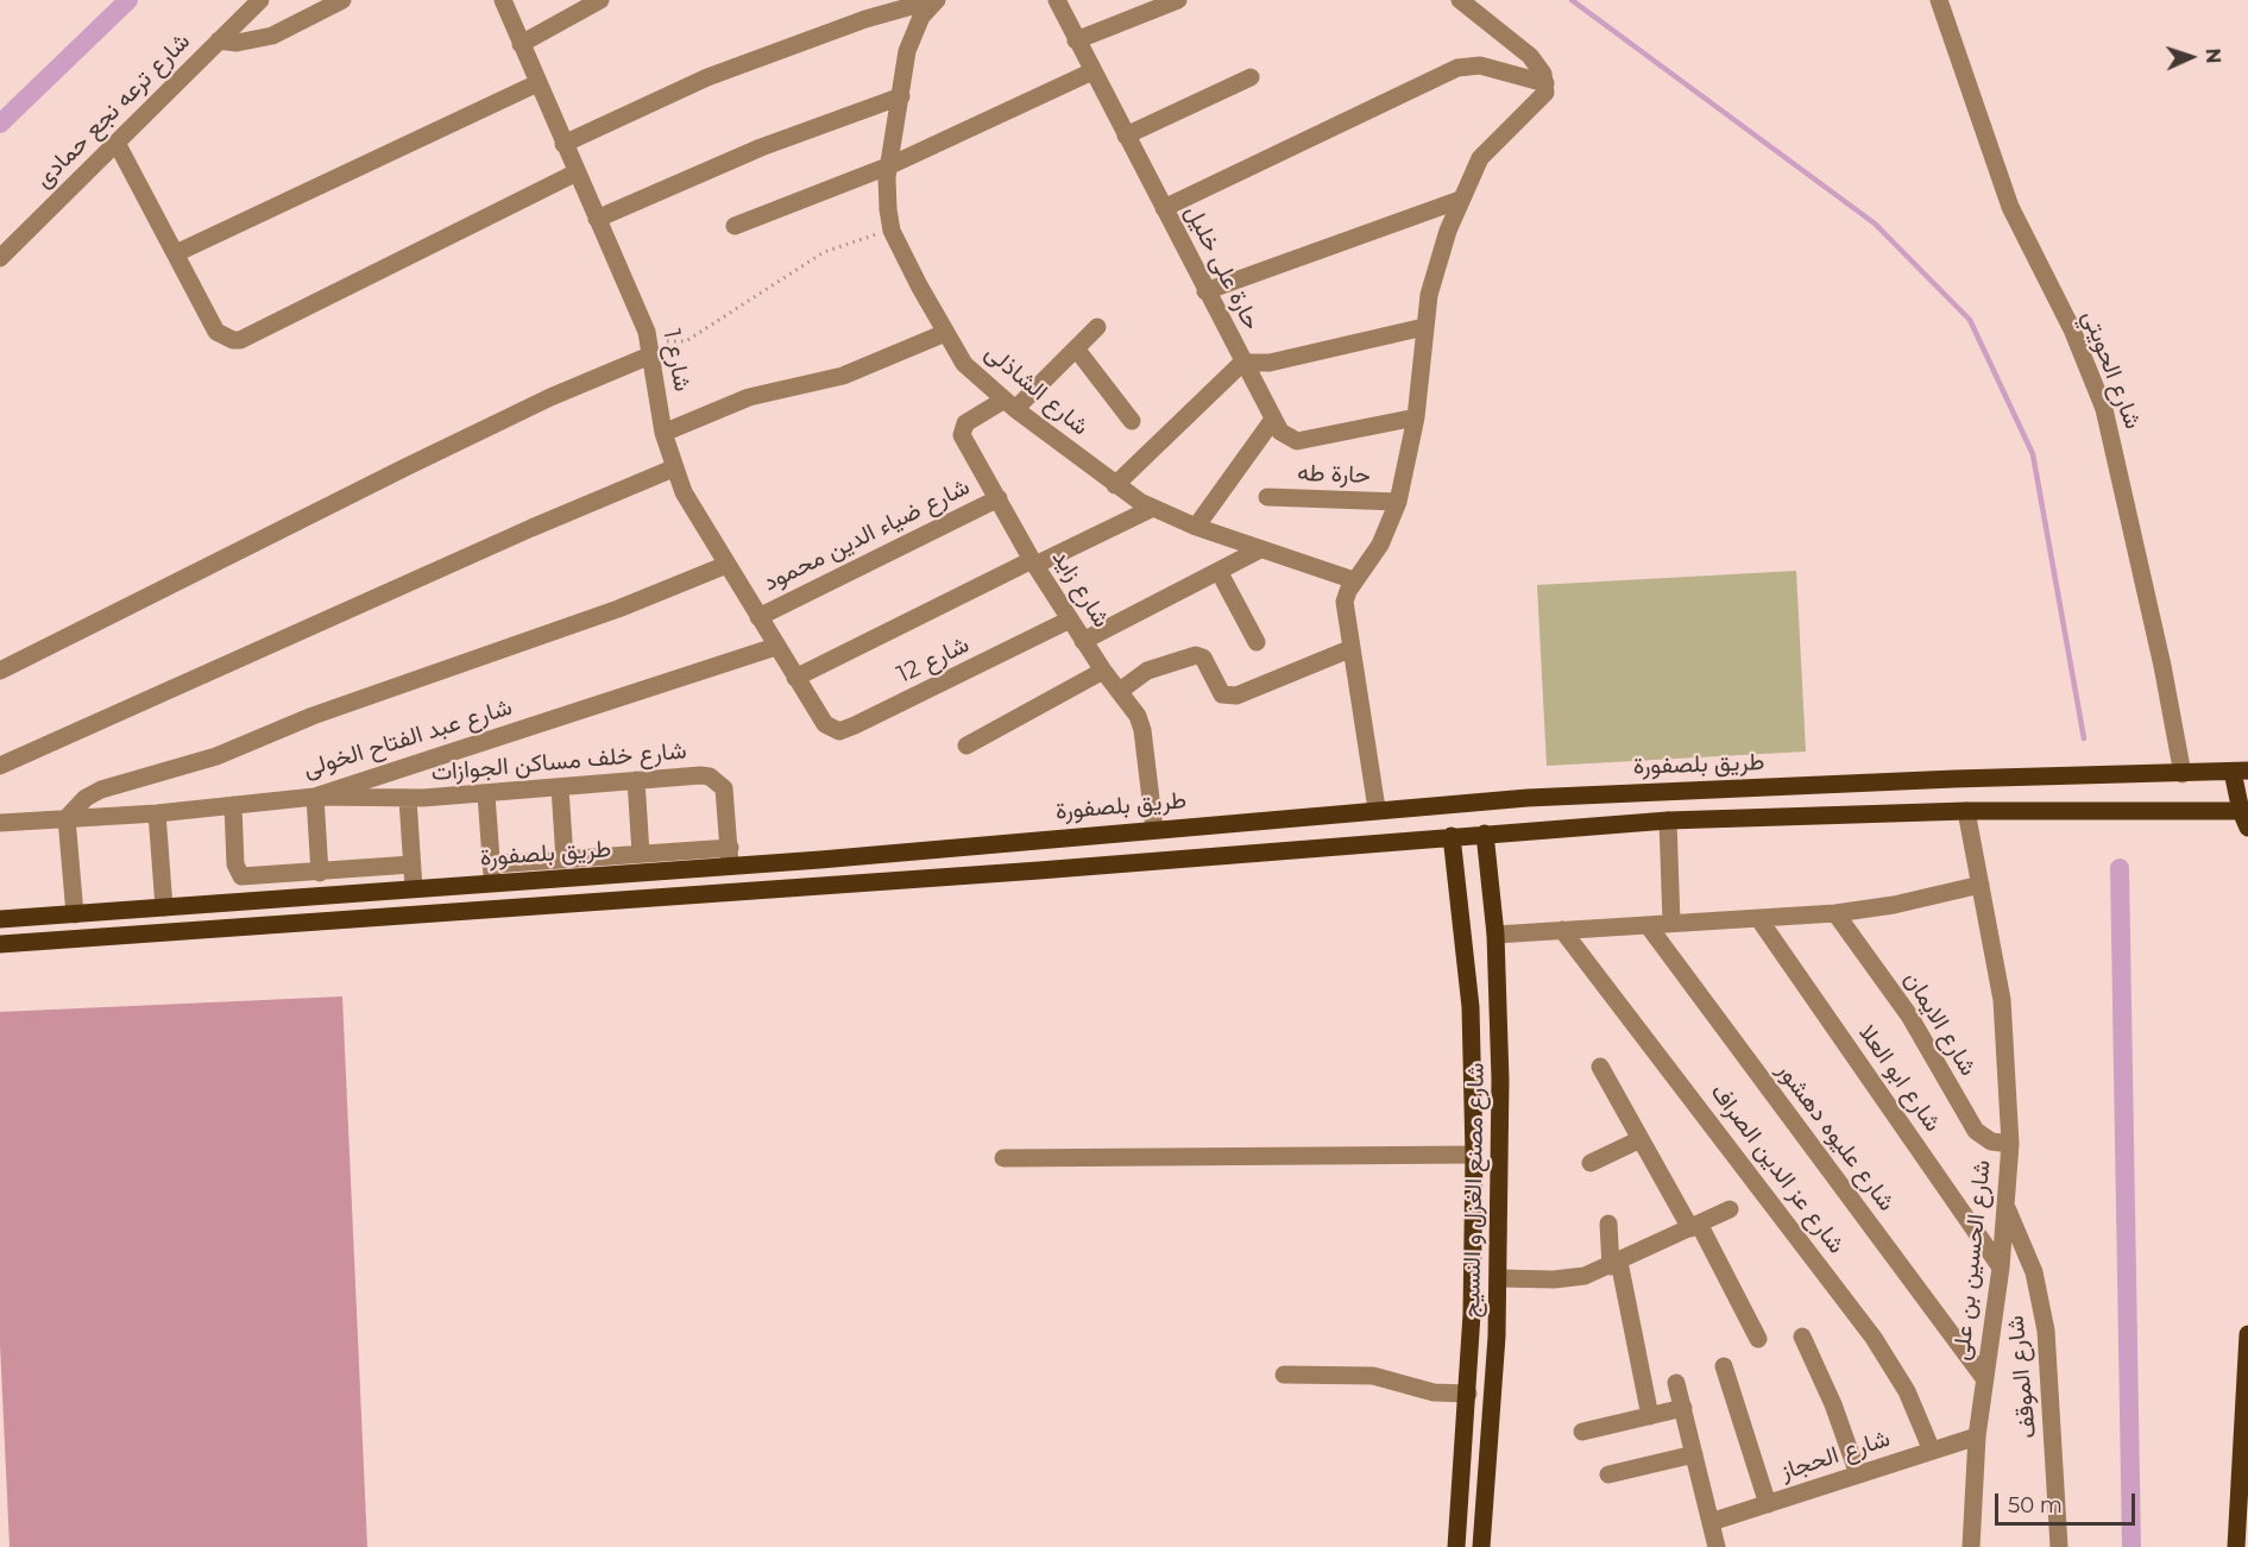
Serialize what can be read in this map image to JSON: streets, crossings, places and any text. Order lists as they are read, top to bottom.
{
  "streets": {
    "main road": ["طريق بلصفورة", "شارع مصنع الغزل و النسيج"],
    "street": [
      "شارع ترعه نجع حمادى",
      "حارة على خليل",
      "شارع 1",
      "شارع الحويتي",
      "شارع الشاذلى",
      "حارة طه",
      "شارع ضياء الدين محمود",
      "شارع زايد",
      "شارع 12",
      "شارع عبد الفتاح الخولى",
      "شارع خلف مساكن الجوازات",
      "شارع الايمان",
      "شارع ابو العلا",
      "شارع عليوه دهشور",
      "شارع عز الدين الصراف",
      "شارع الحسين بن على",
      "شارع الموقف",
      "شارع الحجاز"
    ]
  },
  "crossings": [
    ["شارع 1", "شارع ضياء الدين محمود"],
    ["شارع 1", "شارع 12"],
    ["شارع 1", "شارع عبد الفتاح الخولى"],
    ["شارع الحويتي", "طريق بلصفورة"],
    ["شارع الشاذلى", "شارع زايد"],
    ["شارع ضياء الدين محمود", "شارع زايد"],
    ["شارع زايد", "شارع 12"],
    ["شارع زايد", "طريق بلصفورة"],
    ["شارع عبد الفتاح الخولى", "شارع خلف مساكن الجوازات"],
    ["شارع خلف مساكن الجوازات", "طريق بلصفورة"],
    ["شارع الايمان", "شارع الحسين بن على"],
    ["شارع ابو العلا", "شارع الحسين بن على"],
    ["شارع عليوه دهشور", "شارع الحسين بن على"],
    ["شارع عز الدين الصراف", "شارع الحجاز"],
    ["شارع الحسين بن على", "شارع الموقف"],
    ["شارع الحسين بن على", "شارع الحجاز"]
  ],
  "scale_bar": "50 m",
  "north": "right"
}
